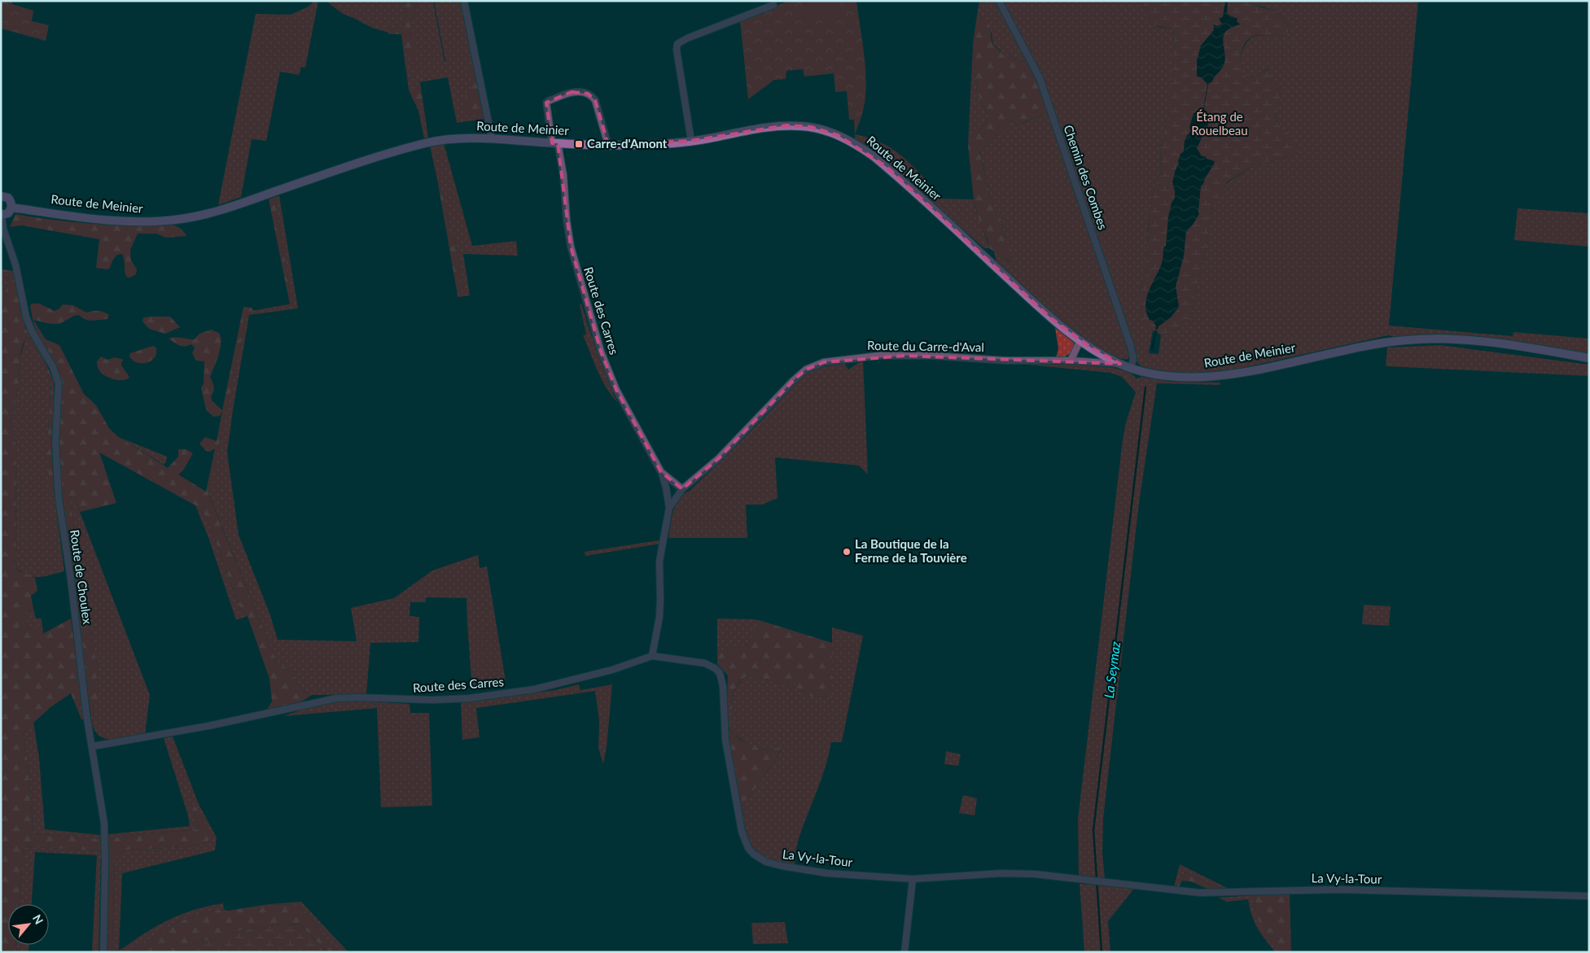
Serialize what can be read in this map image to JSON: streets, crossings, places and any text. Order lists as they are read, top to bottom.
{
  "streets": {
    "street": [
      "Route de Meinier",
      "Chemin des Combes",
      "Route des Carres",
      "Route du Carre-d'Aval",
      "Route de Choulex",
      "La Vy-la-Tour"
    ]
  },
  "crossings": [
    ["Route de Meinier", "Chemin des Combes"],
    ["Route de Meinier", "Route des Carres"],
    ["Route de Meinier", "Route du Carre-d'Aval"],
    ["Route des Carres", "Route du Carre-d'Aval"],
    ["Route des Carres", "Route de Choulex"],
    ["Route des Carres", "La Vy-la-Tour"]
  ],
  "water": ["La Seymaz"],
  "parks": ["Étang de Rouelbeau"],
  "places": {
    "transit": ["Carre-d'Amont"],
    "other": ["La Boutique de la Ferme de la Touvière"]
  },
  "north": "top right"
}
